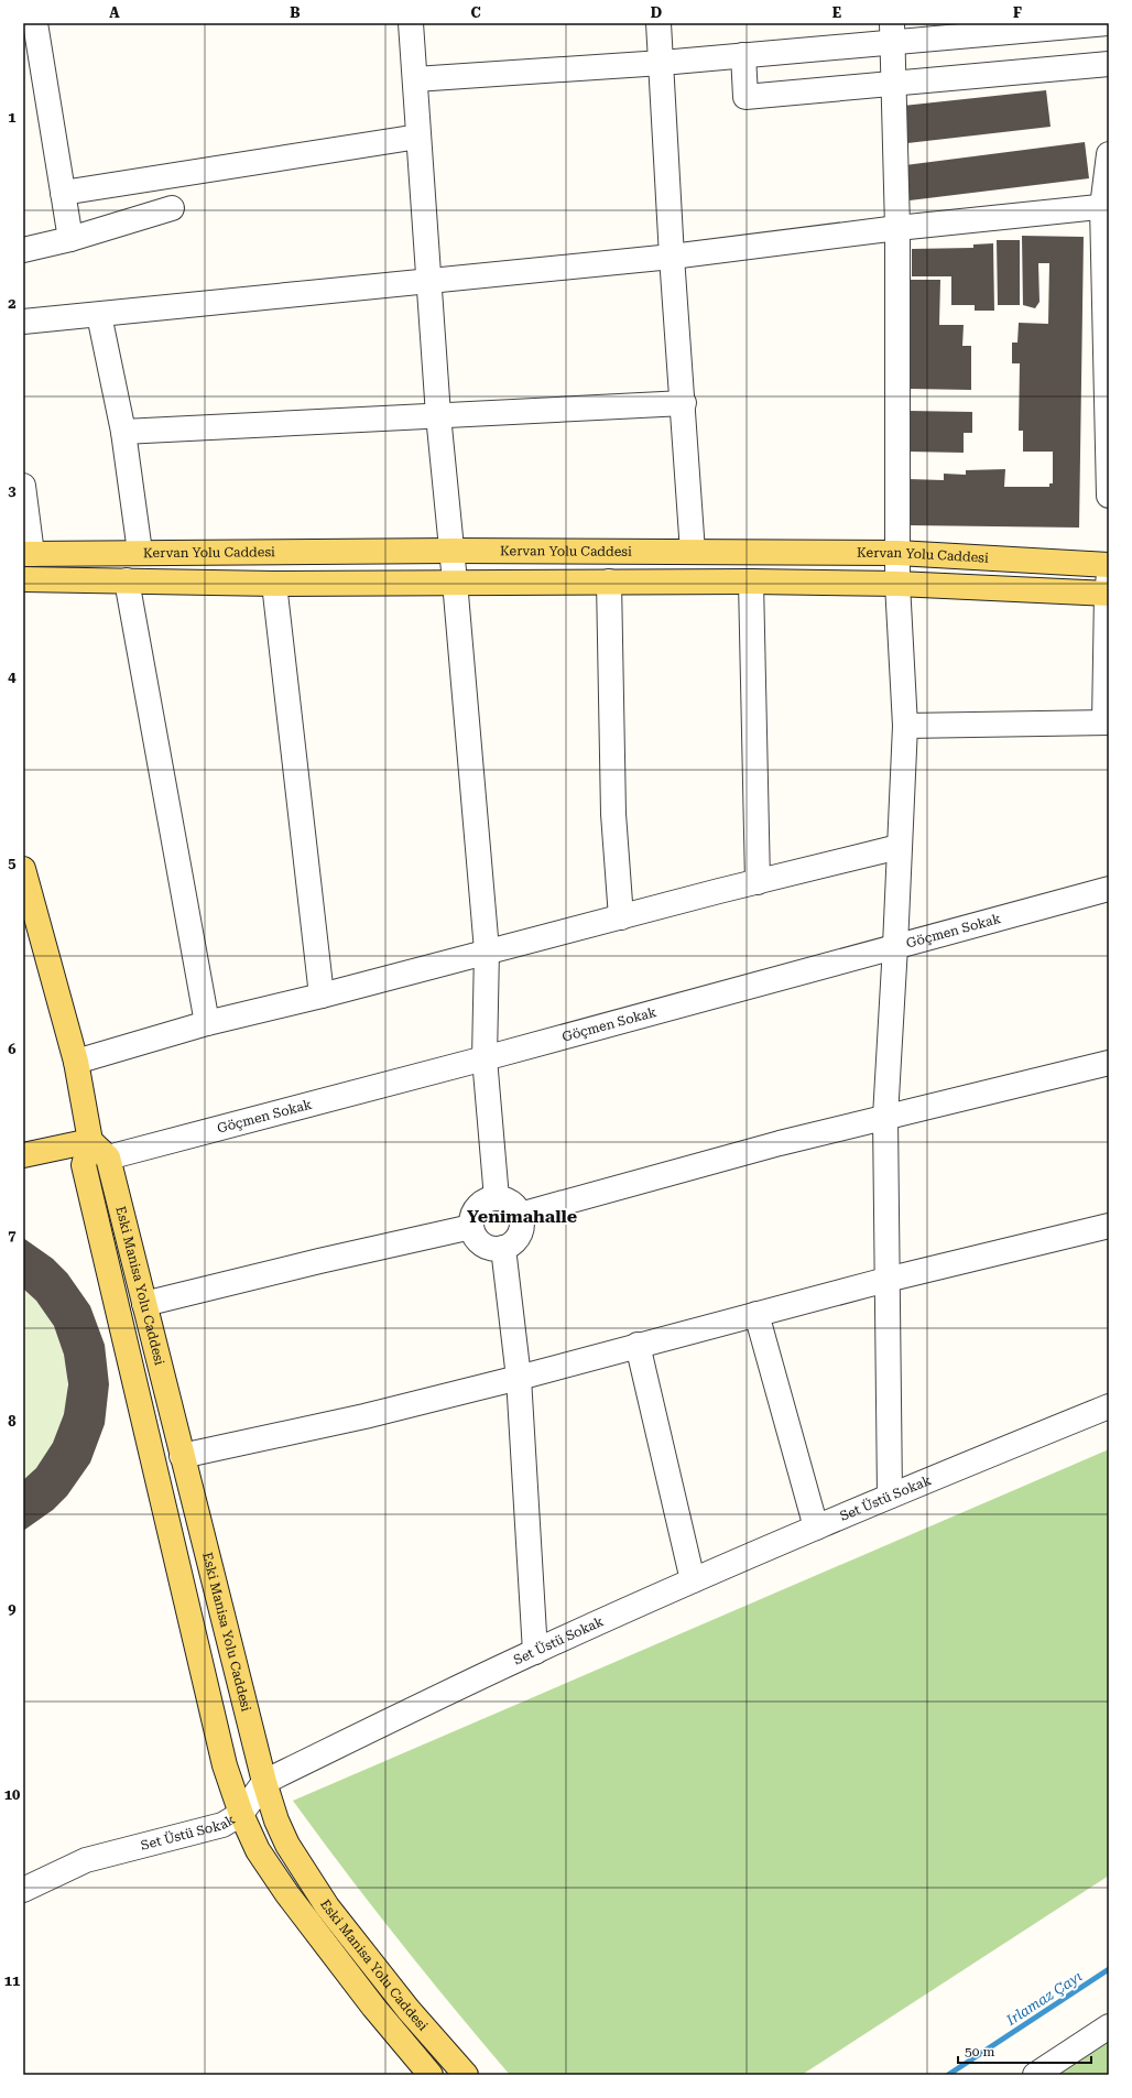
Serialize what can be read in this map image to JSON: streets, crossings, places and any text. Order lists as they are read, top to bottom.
{
  "streets": {
    "main road": ["Kervan Yolu Caddesi", "Eski Manisa Yolu Caddesi"],
    "street": ["Göçmen Sokak", "Set Üstü Sokak"]
  },
  "crossings": [
    ["Göçmen Sokak", "Eski Manisa Yolu Caddesi"],
    ["Eski Manisa Yolu Caddesi", "Set Üstü Sokak"]
  ],
  "districts": ["Yenimahalle"],
  "water": ["Irlamaz Çayı"],
  "scale_bar": "50 m",
  "grid": {
    "columns": [
      "A",
      "B",
      "C",
      "D",
      "E",
      "F"
    ],
    "rows": [
      "1",
      "2",
      "3",
      "4",
      "5",
      "6",
      "7",
      "8",
      "9",
      "10",
      "11"
    ]
  }
}
